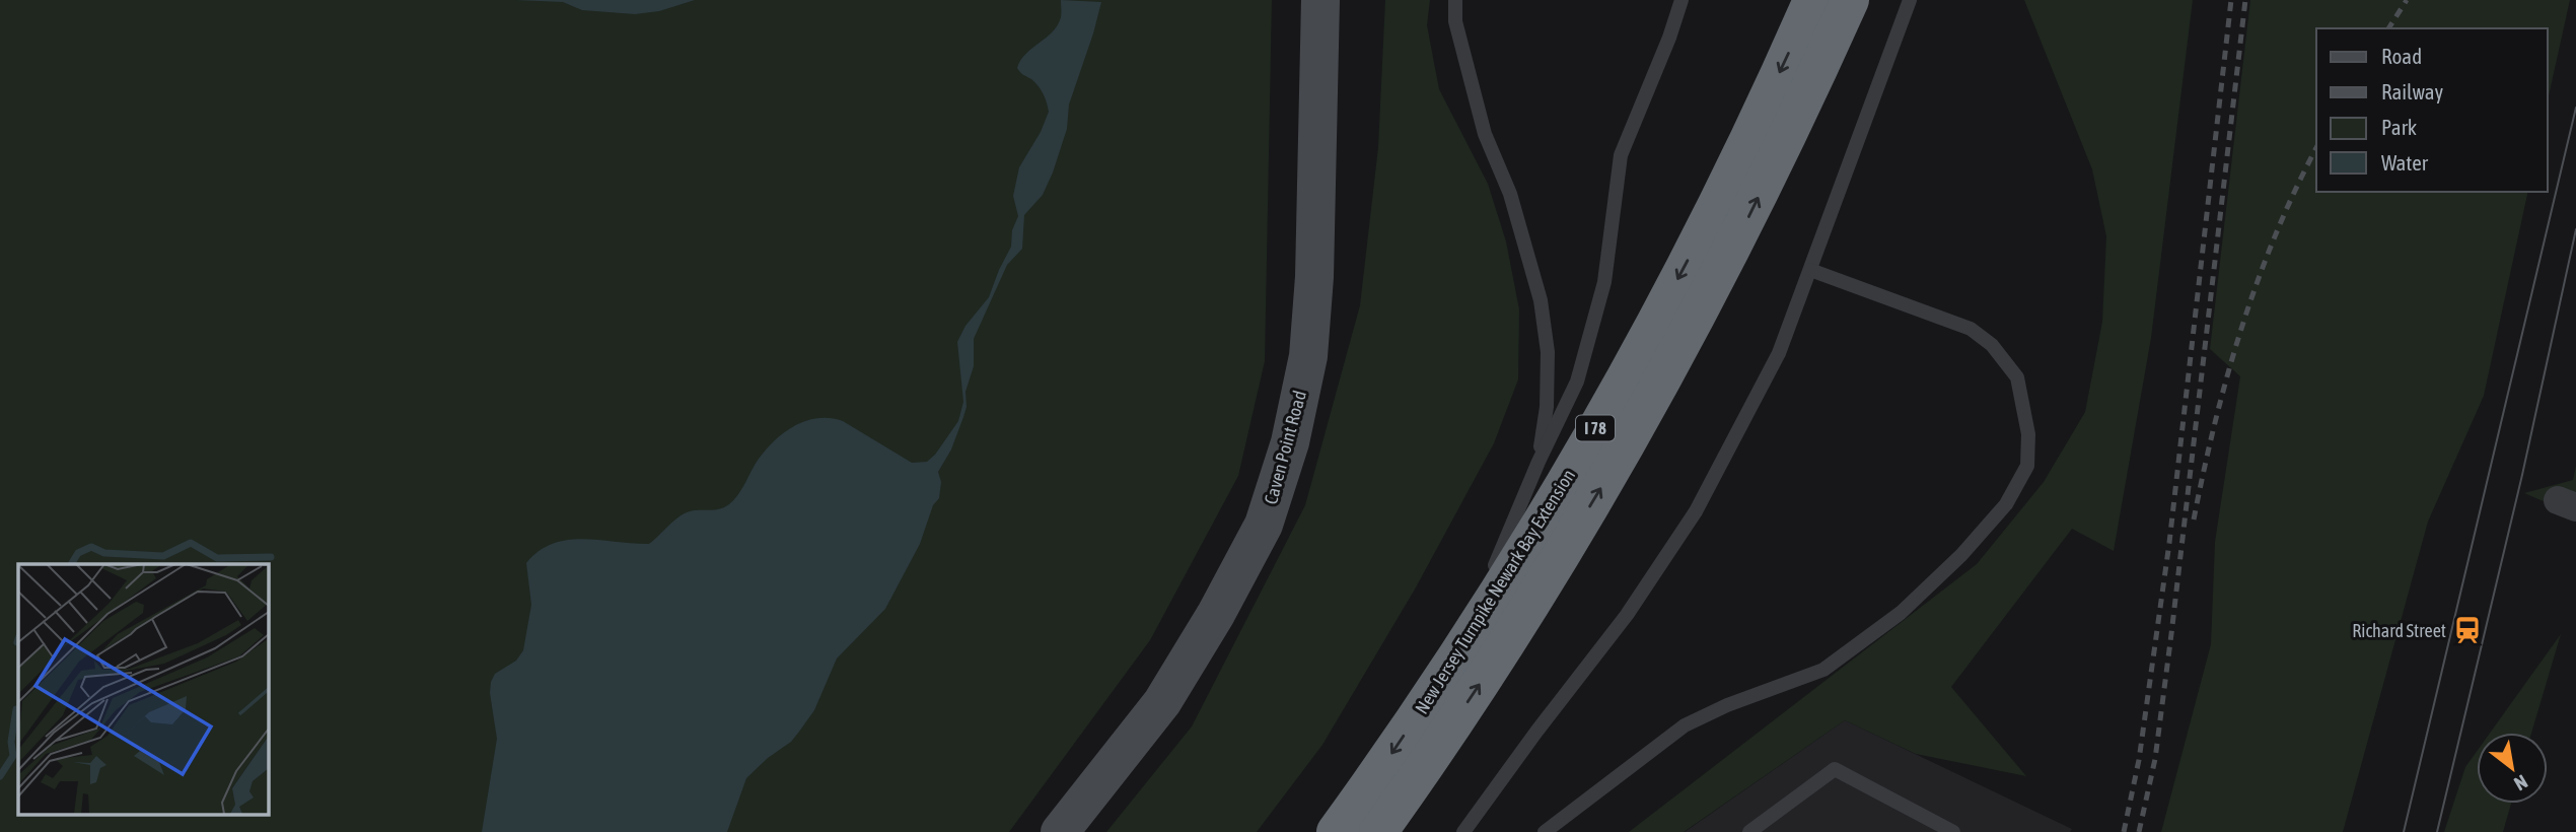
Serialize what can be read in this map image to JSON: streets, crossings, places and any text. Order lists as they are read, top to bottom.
{
  "streets": {
    "highway": ["I 78", "New Jersey Turnpike Newark Bay Extension"],
    "street": ["Caven Point Road"]
  },
  "places": {
    "station": ["Richard Street"]
  },
  "legend": [
    "Road",
    "Railway",
    "Park",
    "Water"
  ],
  "north": "bottom right"
}
